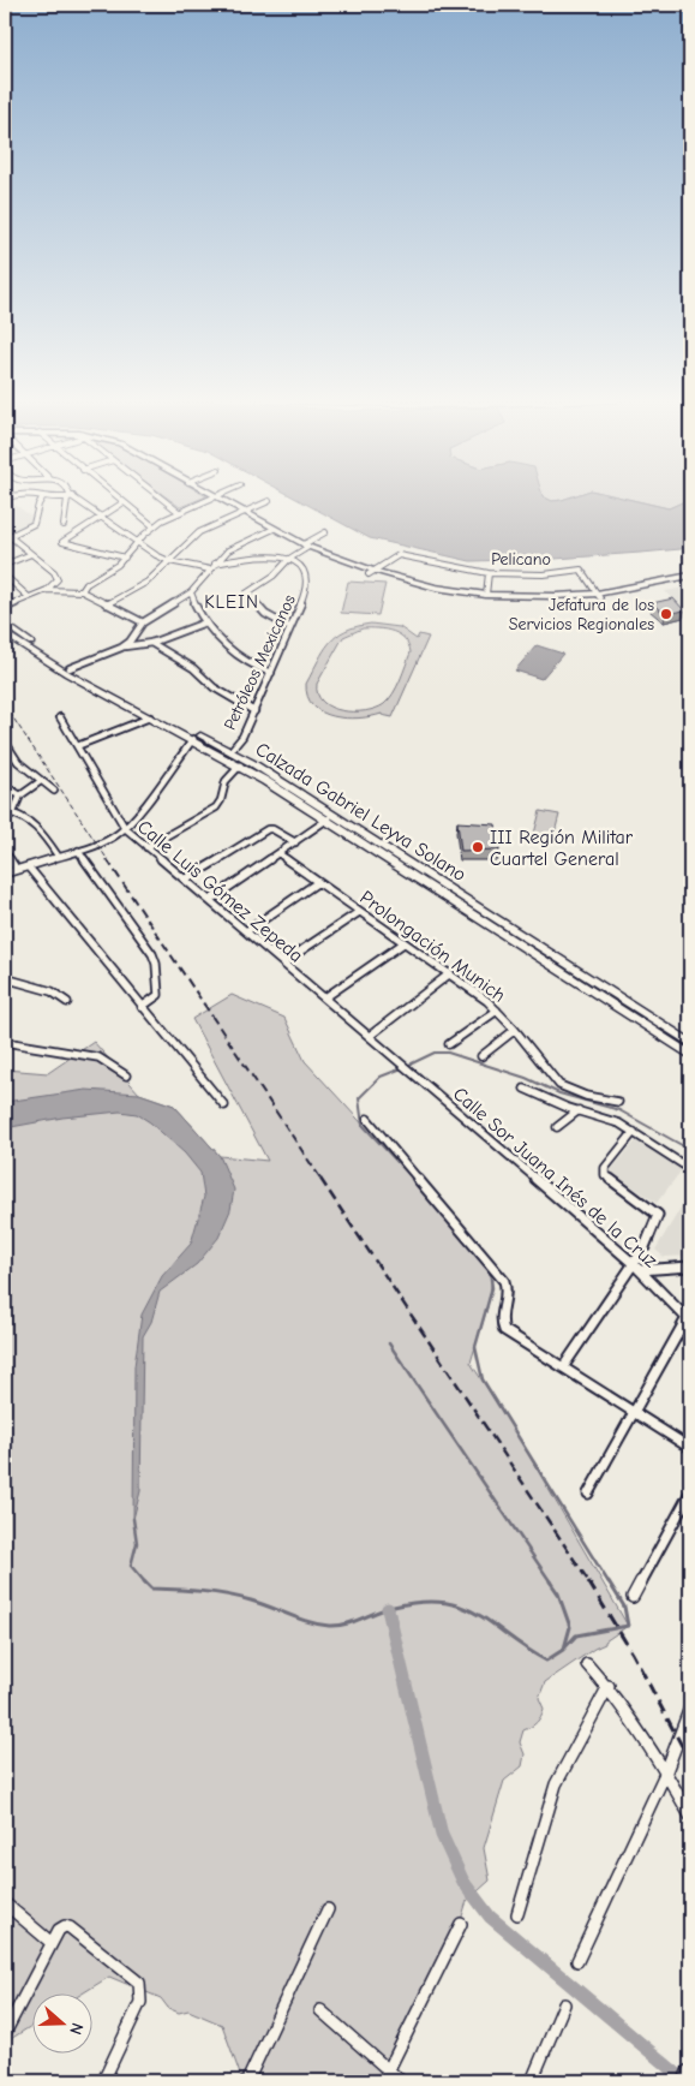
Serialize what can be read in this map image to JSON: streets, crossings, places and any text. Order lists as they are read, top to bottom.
{
  "streets": {
    "main road": ["Calzada Gabriel Leyva Solano"],
    "street": [
      "Pelicano",
      "Petróleos Mexicanos",
      "Calle Luis Gómez Zepeda",
      "Prolongación Munich",
      "Calle Sor Juana Inés de la Cruz"
    ]
  },
  "crossings": [
    ["Petróleos Mexicanos", "Calzada Gabriel Leyva Solano"],
    ["Calle Luis Gómez Zepeda", "Calle Sor Juana Inés de la Cruz"]
  ],
  "districts": ["KLEIN"],
  "places": ["Jefatura de los Servicios Regionales", "III Región Militar Cuartel General"],
  "north": "right"
}
